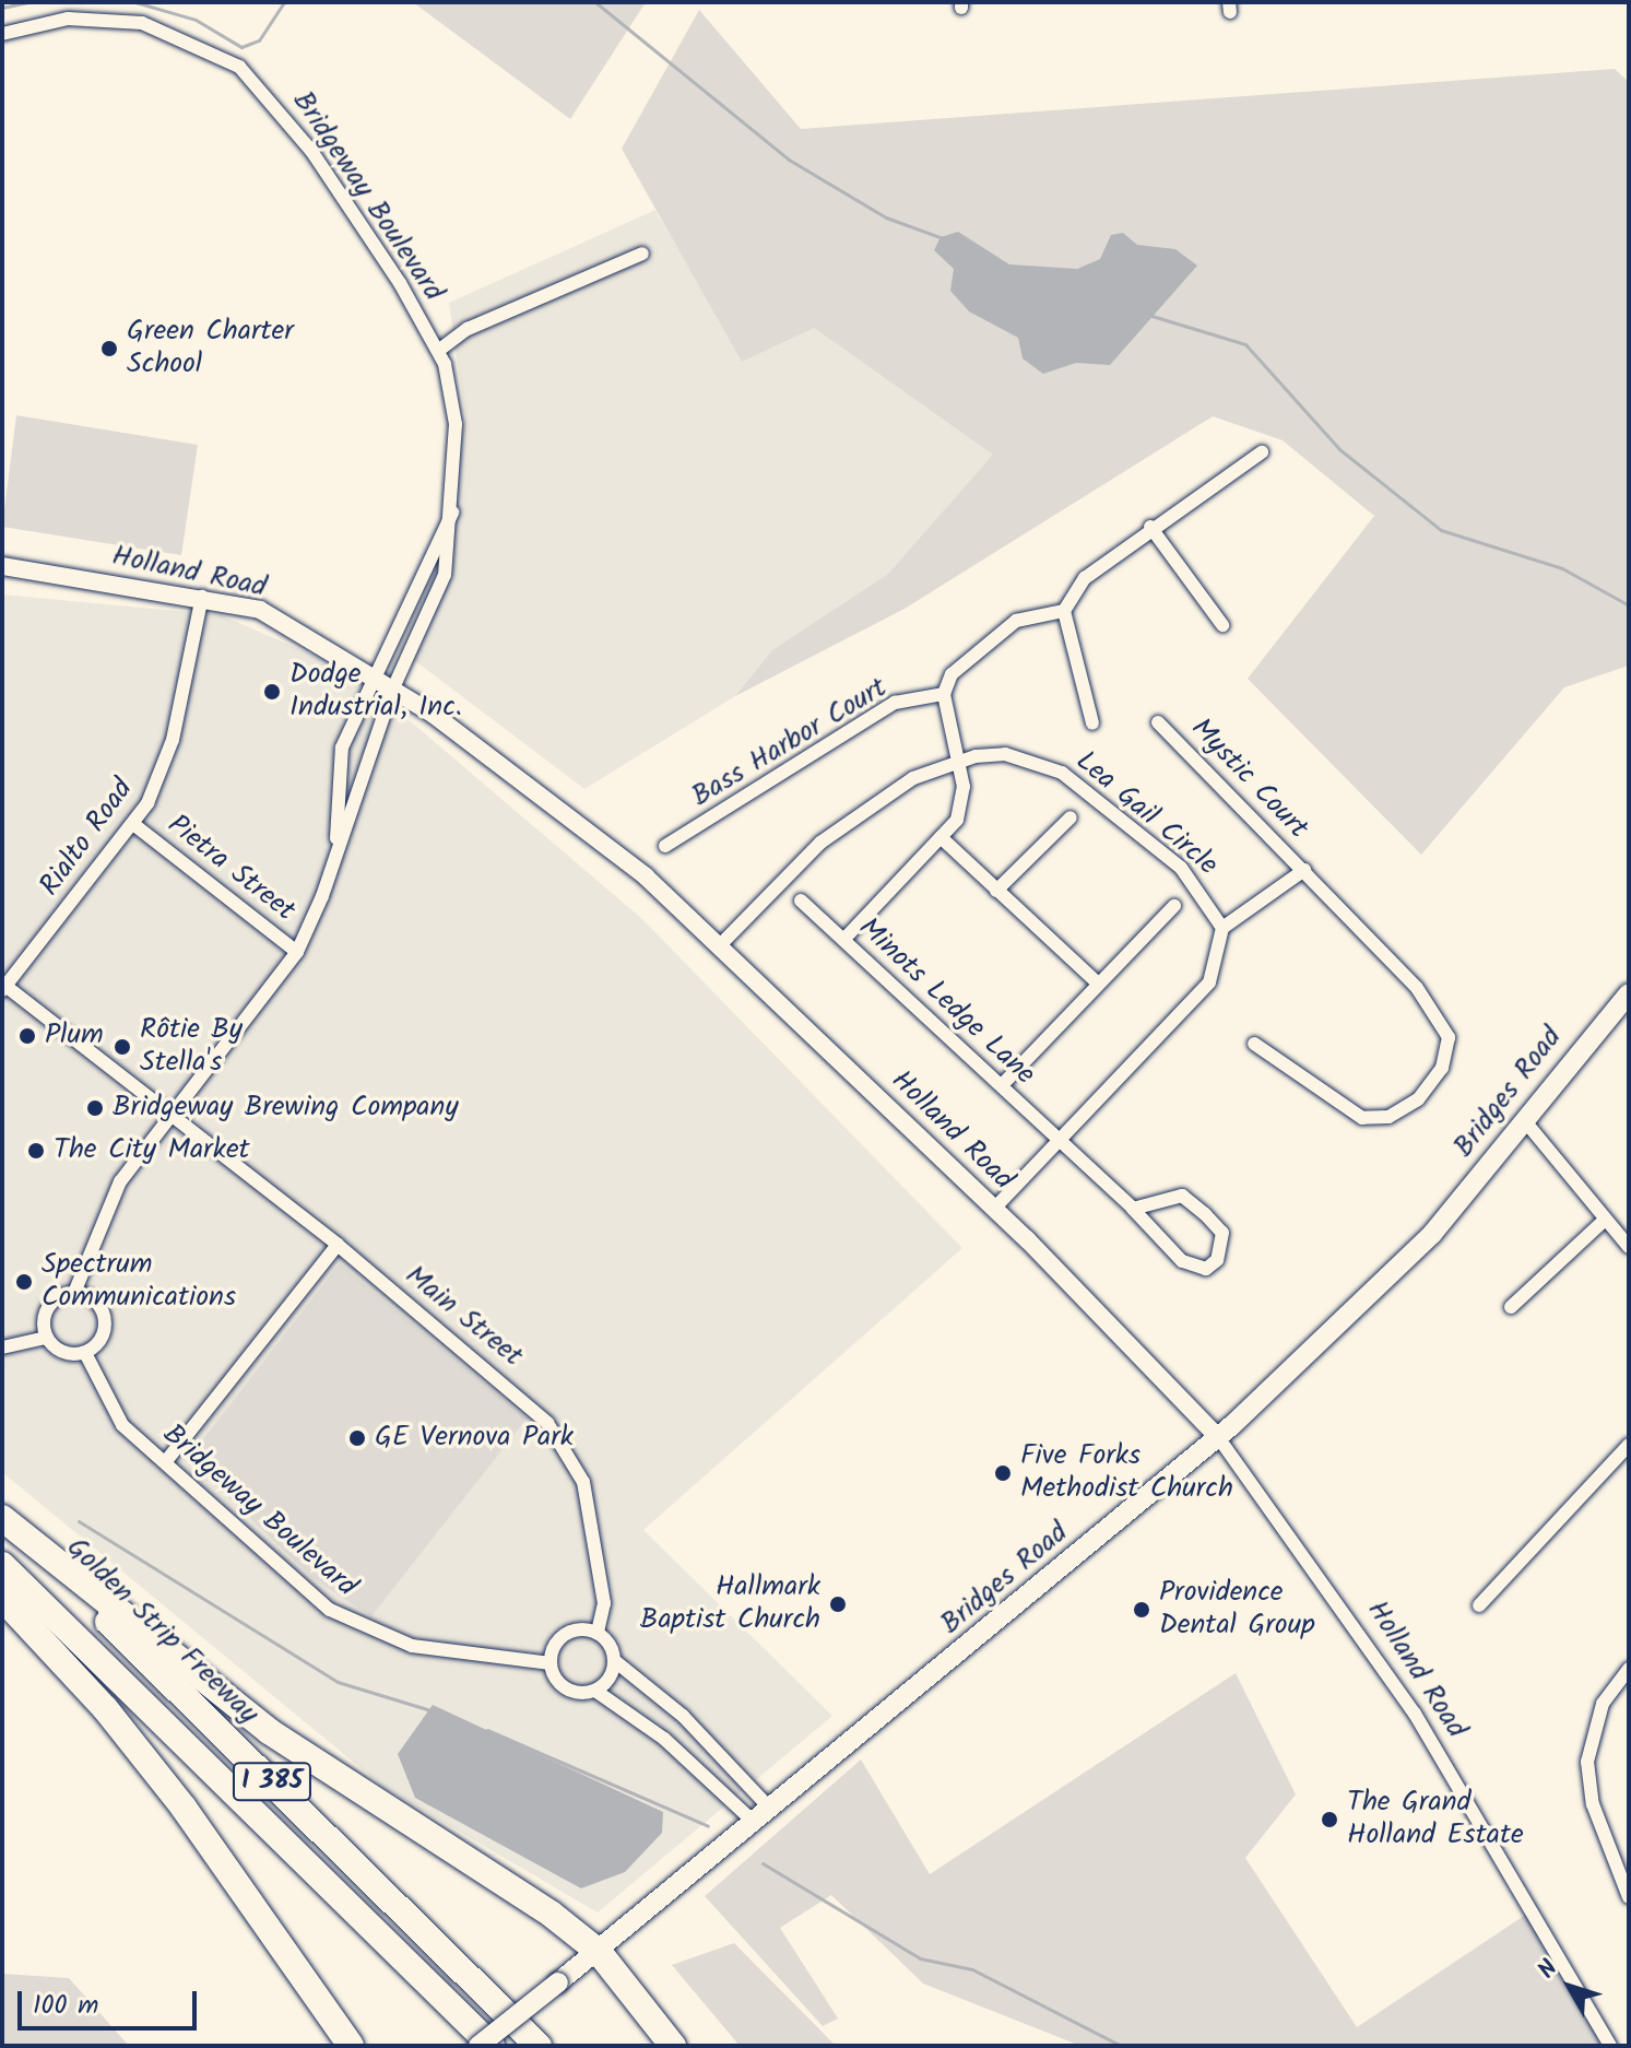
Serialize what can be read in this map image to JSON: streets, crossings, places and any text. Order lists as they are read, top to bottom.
{
  "streets": {
    "highway": ["Golden Strip Freeway", "I 385"],
    "main road": ["Bridges Road"],
    "street": [
      "Bridgeway Boulevard",
      "Holland Road",
      "Bass Harbor Court",
      "Mystic Court",
      "Lea Gail Circle",
      "Rialto Road",
      "Pietra Street",
      "Minots Ledge Lane",
      "Main Street"
    ]
  },
  "crossings": [
    ["Bridgeway Boulevard", "Holland Road"],
    ["Bridgeway Boulevard", "Pietra Street"],
    ["Bridgeway Boulevard", "Main Street"],
    ["Holland Road", "Lea Gail Circle"],
    ["Holland Road", "Rialto Road"],
    ["Holland Road", "Bridges Road"],
    ["Rialto Road", "Pietra Street"],
    ["Rialto Road", "Main Street"]
  ],
  "places": [
    "Green Charter School",
    "Dodge Industrial, Inc.",
    "Plum",
    "Rôtie By Stella's",
    "Bridgeway Brewing Company",
    "The City Market",
    "Spectrum Communications",
    "GE Vernova Park",
    "Five Forks Methodist Church",
    "Hallmark Baptist Church",
    "Providence Dental Group",
    "The Grand Holland Estate"
  ],
  "scale_bar": "100 m",
  "north": "top left"
}
